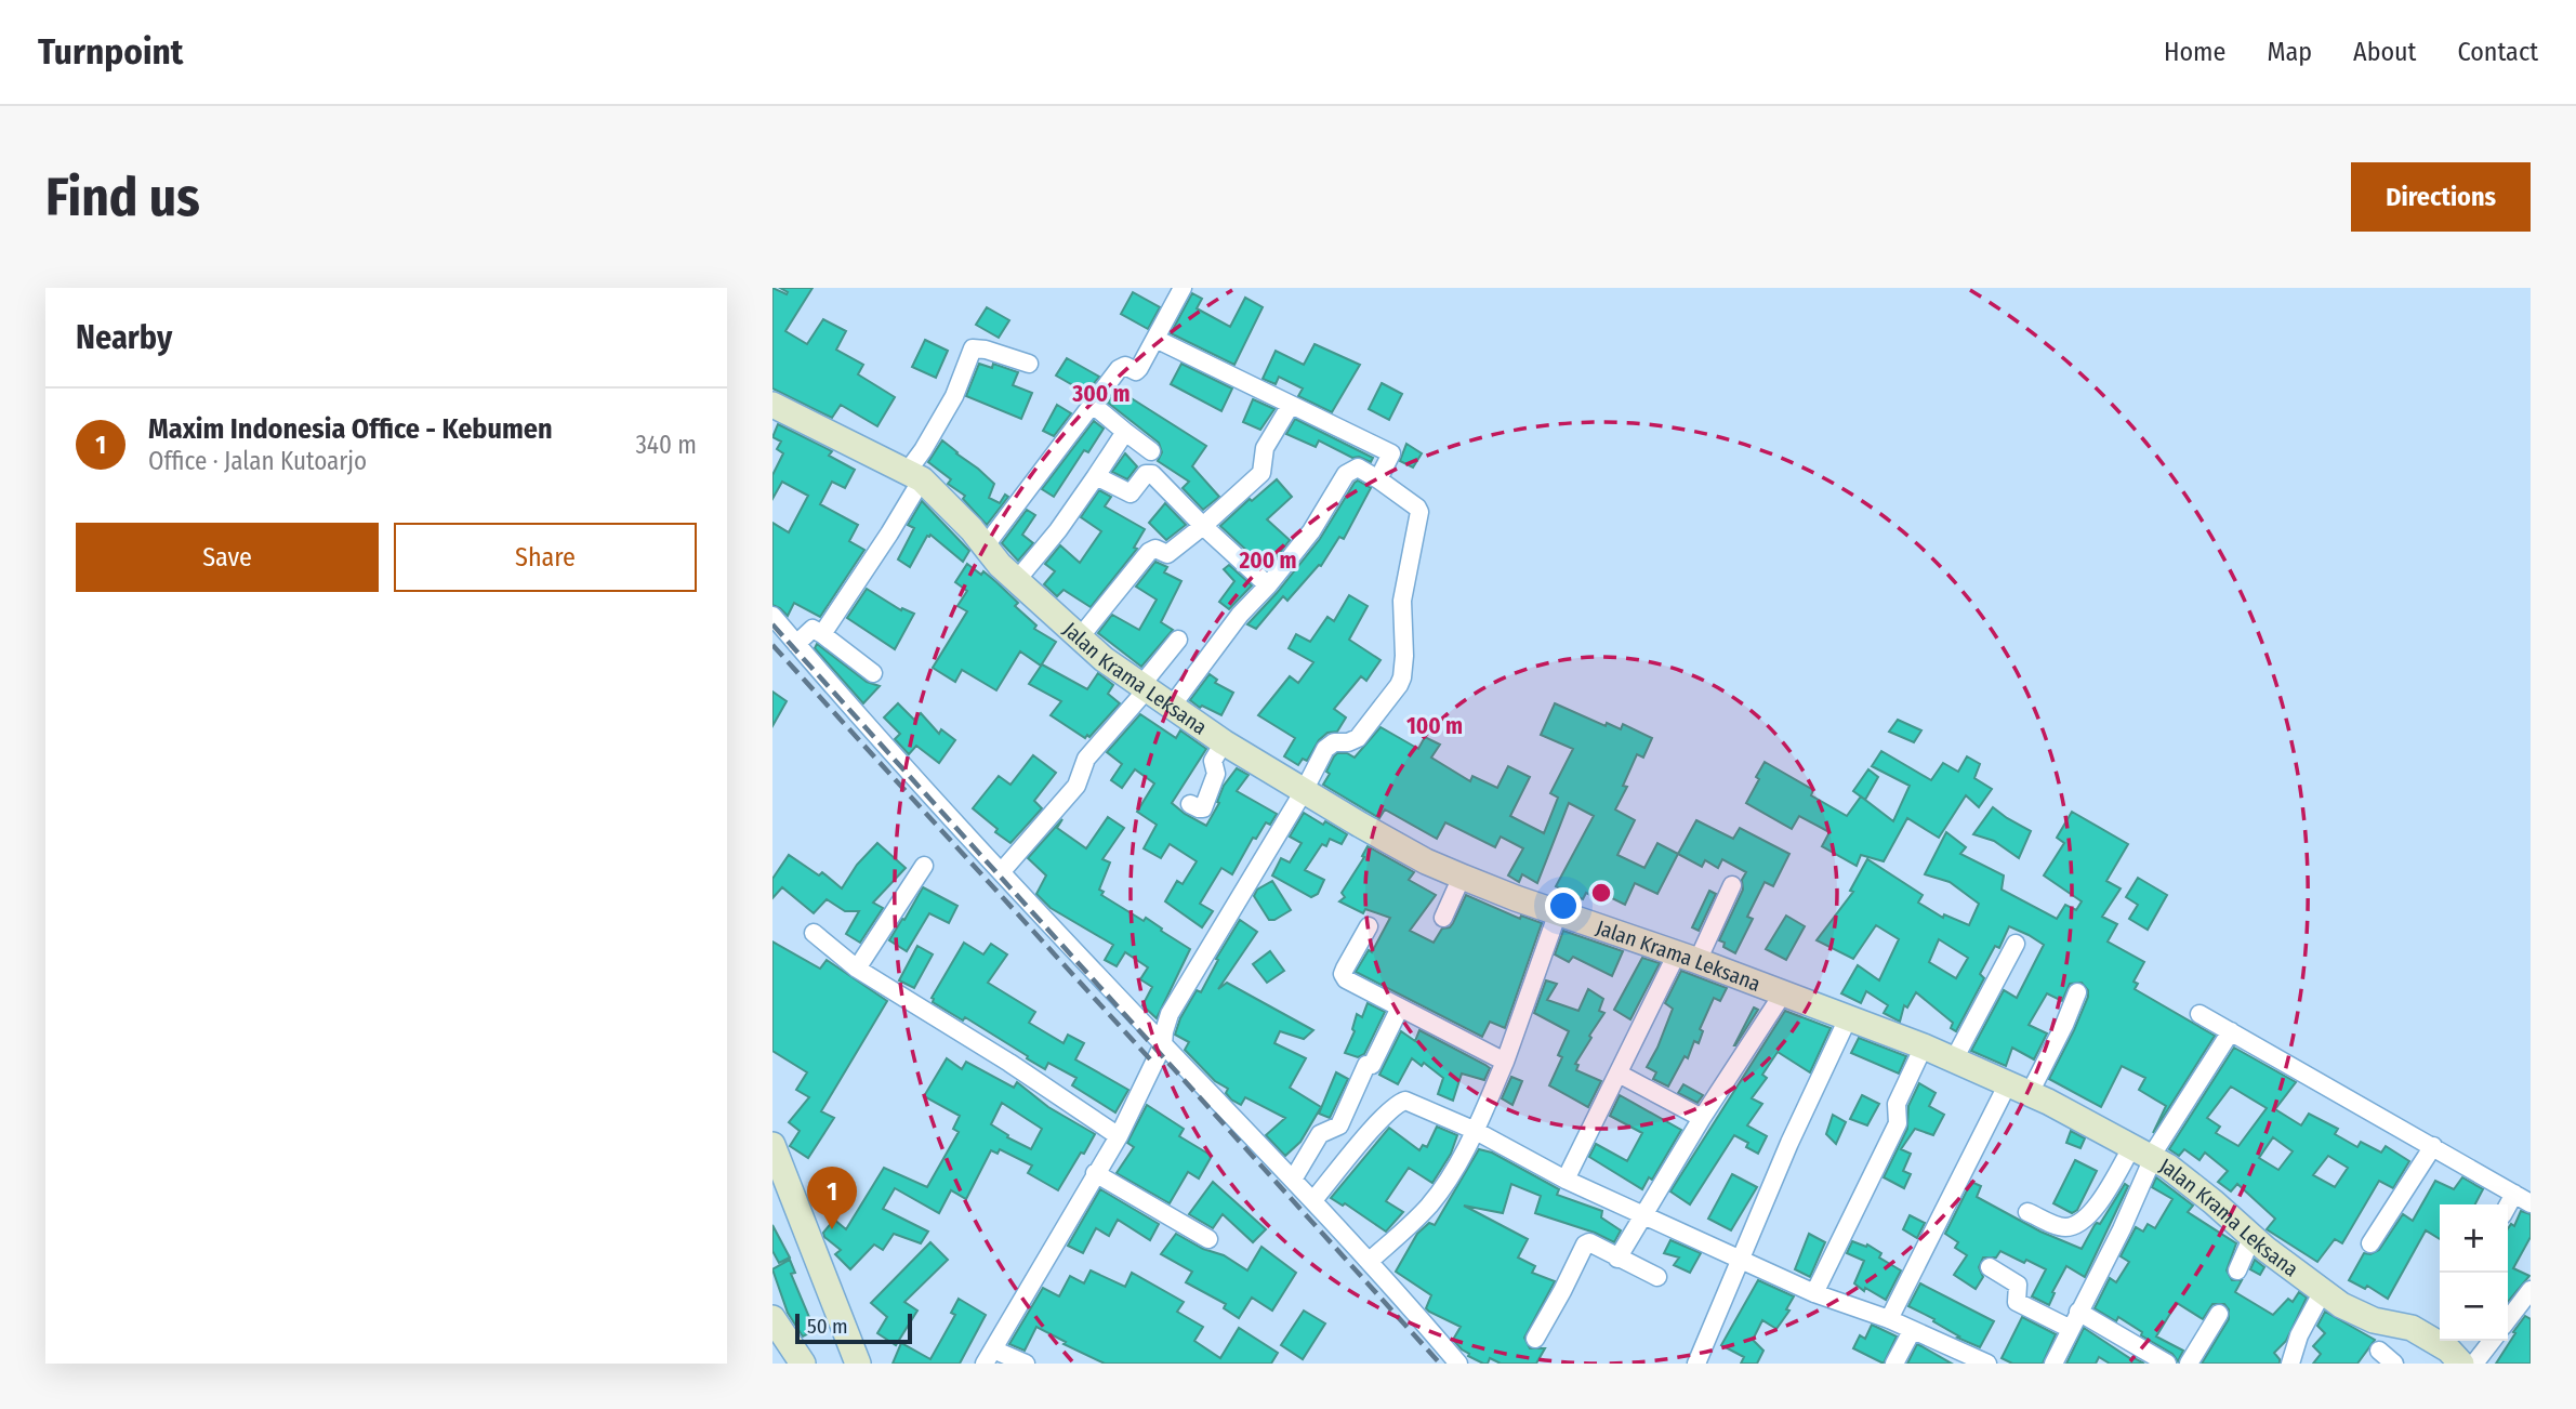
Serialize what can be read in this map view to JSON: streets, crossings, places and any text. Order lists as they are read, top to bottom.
{
  "streets": {
    "street": ["Jalan Krama Leksana"]
  },
  "scale_bar": "50 m",
  "page": {
    "header": "Turnpoint",
    "nav": [
      "Home",
      "Map",
      "About",
      "Contact"
    ],
    "buttons": [
      "Directions",
      ["Save", "Share"]
    ],
    "title": "Find us",
    "heading": "Nearby",
    "list": [
      {
        "mark": "1",
        "name": "Maxim Indonesia Office - Kebumen",
        "note": "Office · Jalan Kutoarjo",
        "value": "340 m"
      }
    ],
    "pins": "1",
    "map_buttons": ["+", "−"],
    "scale": "50 m"
  },
  "rings": ["300 m", "200 m", "100 m"]
}
